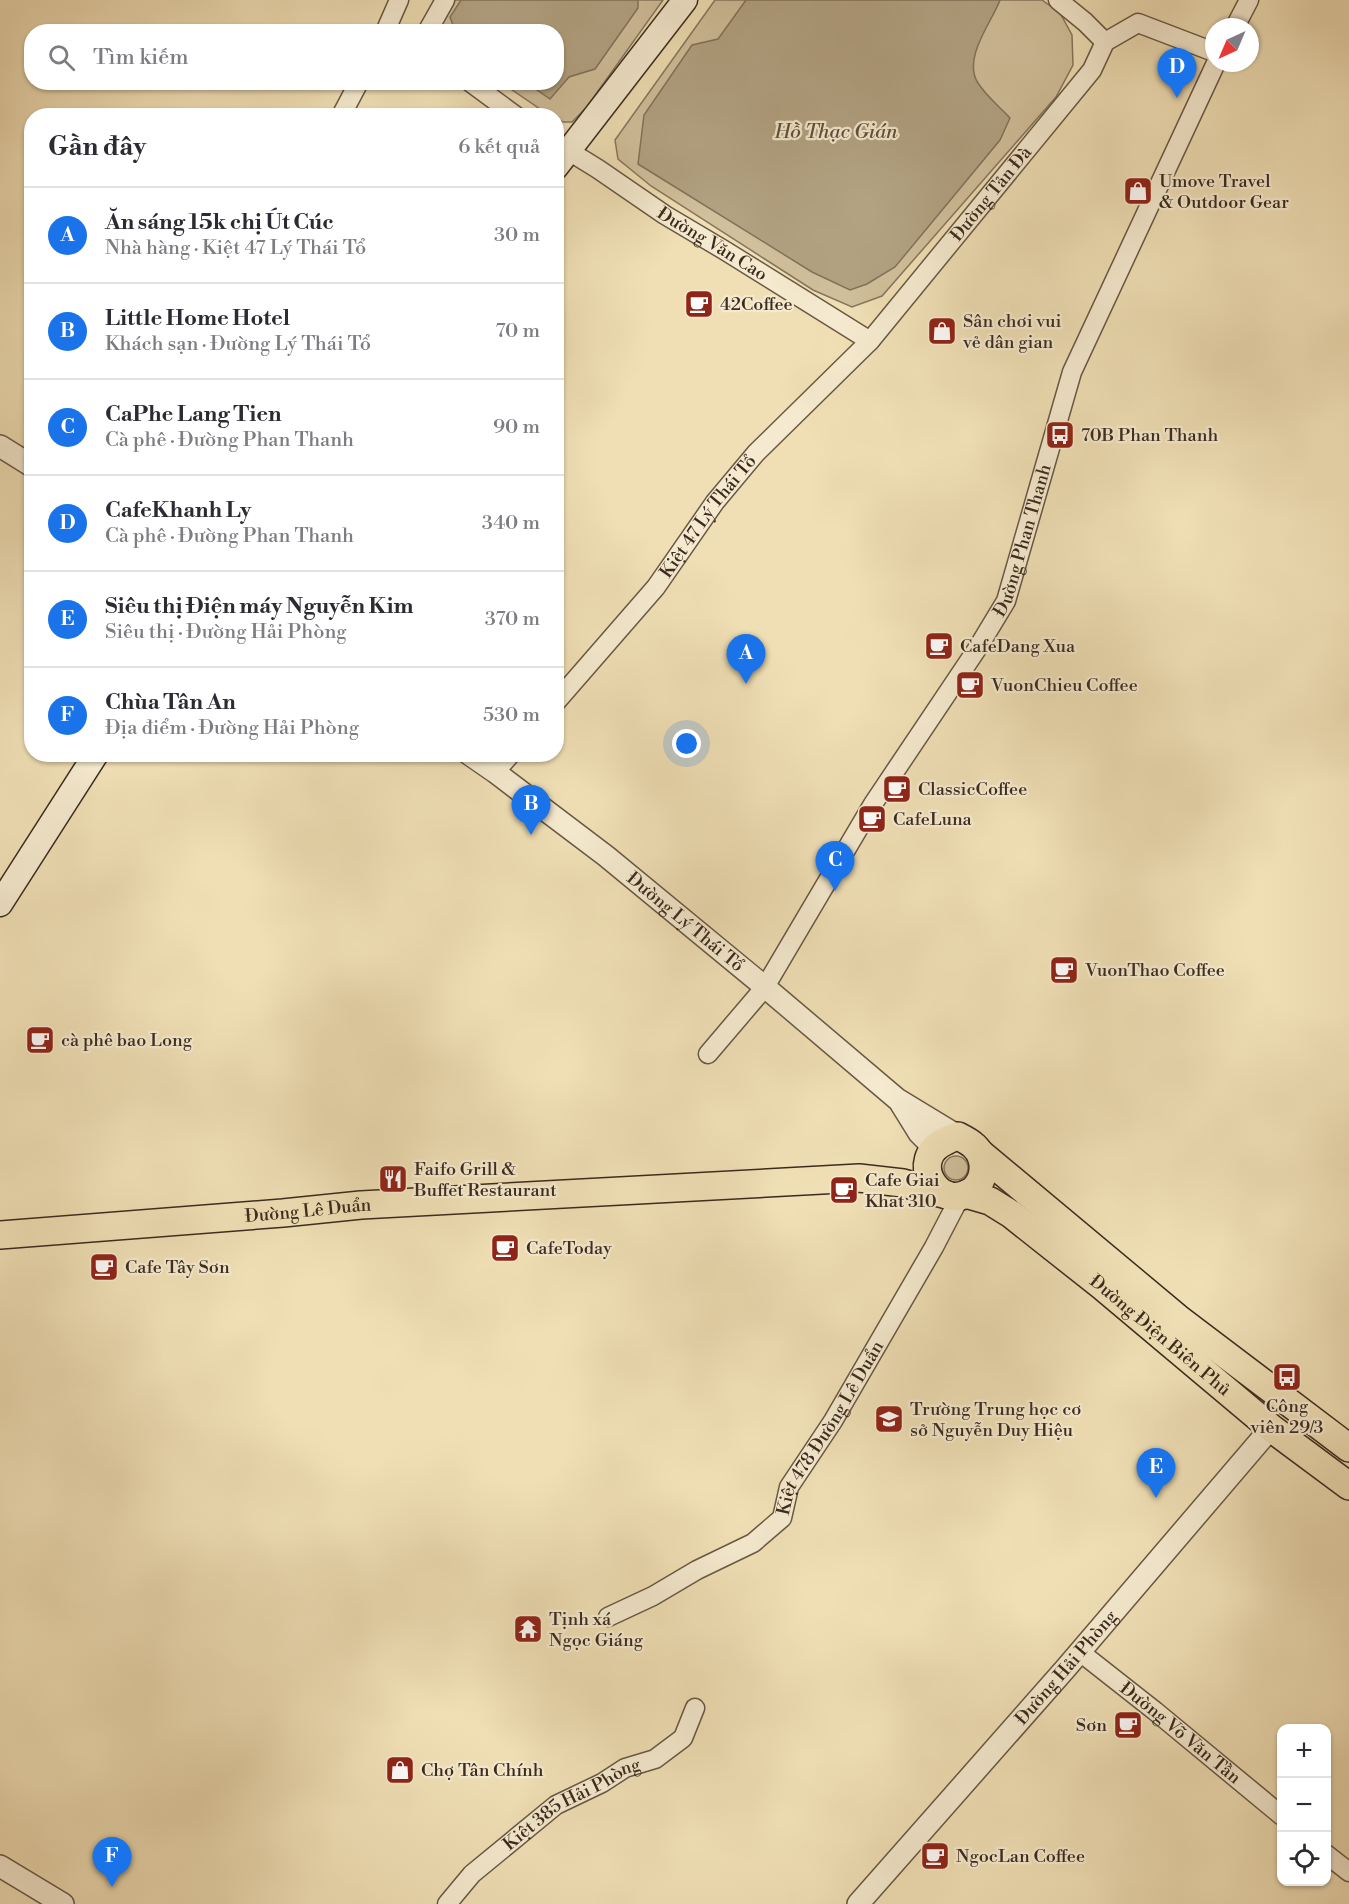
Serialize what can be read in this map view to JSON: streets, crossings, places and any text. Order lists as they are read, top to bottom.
{
  "streets": {
    "main road": ["Đường Lê Duẩn", "Đường Điện Biên Phủ"],
    "street": [
      "Đường Tản Đà",
      "Đường Văn Cao",
      "Kiệt 47 Lý Thái Tổ",
      "Đường Phan Thanh",
      "Đường Lý Thái Tổ",
      "Kiệt 478 Đường Lê Duẩn",
      "Đường Hải Phòng",
      "Đường Võ Văn Tần",
      "Kiệt 385 Hải Phòng"
    ]
  },
  "crossings": [
    ["Đường Tản Đà", "Đường Văn Cao"],
    ["Đường Tản Đà", "Kiệt 47 Lý Thái Tổ"],
    ["Đường Văn Cao", "Kiệt 47 Lý Thái Tổ"],
    ["Đường Phan Thanh", "Đường Lý Thái Tổ"],
    ["Đường Lý Thái Tổ", "Đường Lê Duẩn"],
    ["Đường Lý Thái Tổ", "Đường Điện Biên Phủ"],
    ["Đường Lý Thái Tổ", "Kiệt 478 Đường Lê Duẩn"],
    ["Đường Lê Duẩn", "Đường Điện Biên Phủ"],
    ["Đường Lê Duẩn", "Kiệt 478 Đường Lê Duẩn"],
    ["Đường Điện Biên Phủ", "Kiệt 478 Đường Lê Duẩn"],
    ["Đường Điện Biên Phủ", "Đường Hải Phòng"],
    ["Đường Hải Phòng", "Đường Võ Văn Tần"]
  ],
  "water": ["Hồ Thạc Gián"],
  "places": {
    "shop": ["Umove Travel & Outdoor Gear", "Sân chơi vui vẻ dân gian", "Chợ Tân Chính"],
    "cafe": [
      "42Coffee",
      "CafeDang Xua",
      "VuonChieu Coffee",
      "ClassicCoffee",
      "CafeLuna",
      "VuonThao Coffee",
      "cà phê bao Long",
      "Cafe Giai Khat 310",
      "CafeToday",
      "Cafe Tây Sơn",
      "Sơn",
      "NgocLan Coffee"
    ],
    "bus stop": ["70B Phan Thanh", "Công viên 29/3"],
    "restaurant": ["Faifo Grill & Buffet Restaurant"],
    "school or university": ["Trường Trung học cơ sở Nguyễn Duy Hiệu"],
    "temple": ["Tịnh xá Ngọc Giáng"]
  },
  "north": "bottom left",
  "page": {
    "search": "Tìm kiếm",
    "pins": [
      "D",
      "A",
      "B",
      "C",
      "E",
      "F"
    ],
    "heading": ["Gần đây", "6 kết quả"],
    "list": [
      {
        "mark": "A",
        "name": "Ăn sáng 15k chị Út Cúc",
        "note": "Nhà hàng · Kiệt 47 Lý Thái Tổ",
        "value": "30 m"
      },
      {
        "mark": "B",
        "name": "Little Home Hotel",
        "note": "Khách sạn · Đường Lý Thái Tổ",
        "value": "70 m"
      },
      {
        "mark": "C",
        "name": "CaPhe Lang Tien",
        "note": "Cà phê · Đường Phan Thanh",
        "value": "90 m"
      },
      {
        "mark": "D",
        "name": "CafeKhanh Ly",
        "note": "Cà phê · Đường Phan Thanh",
        "value": "340 m"
      },
      {
        "mark": "E",
        "name": "Siêu thị Điện máy Nguyễn Kim",
        "note": "Siêu thị · Đường Hải Phòng",
        "value": "370 m"
      },
      {
        "mark": "F",
        "name": "Chùa Tân An",
        "note": "Địa điểm · Đường Hải Phòng",
        "value": "530 m"
      }
    ],
    "map_buttons": ["+", "−"]
  }
}
